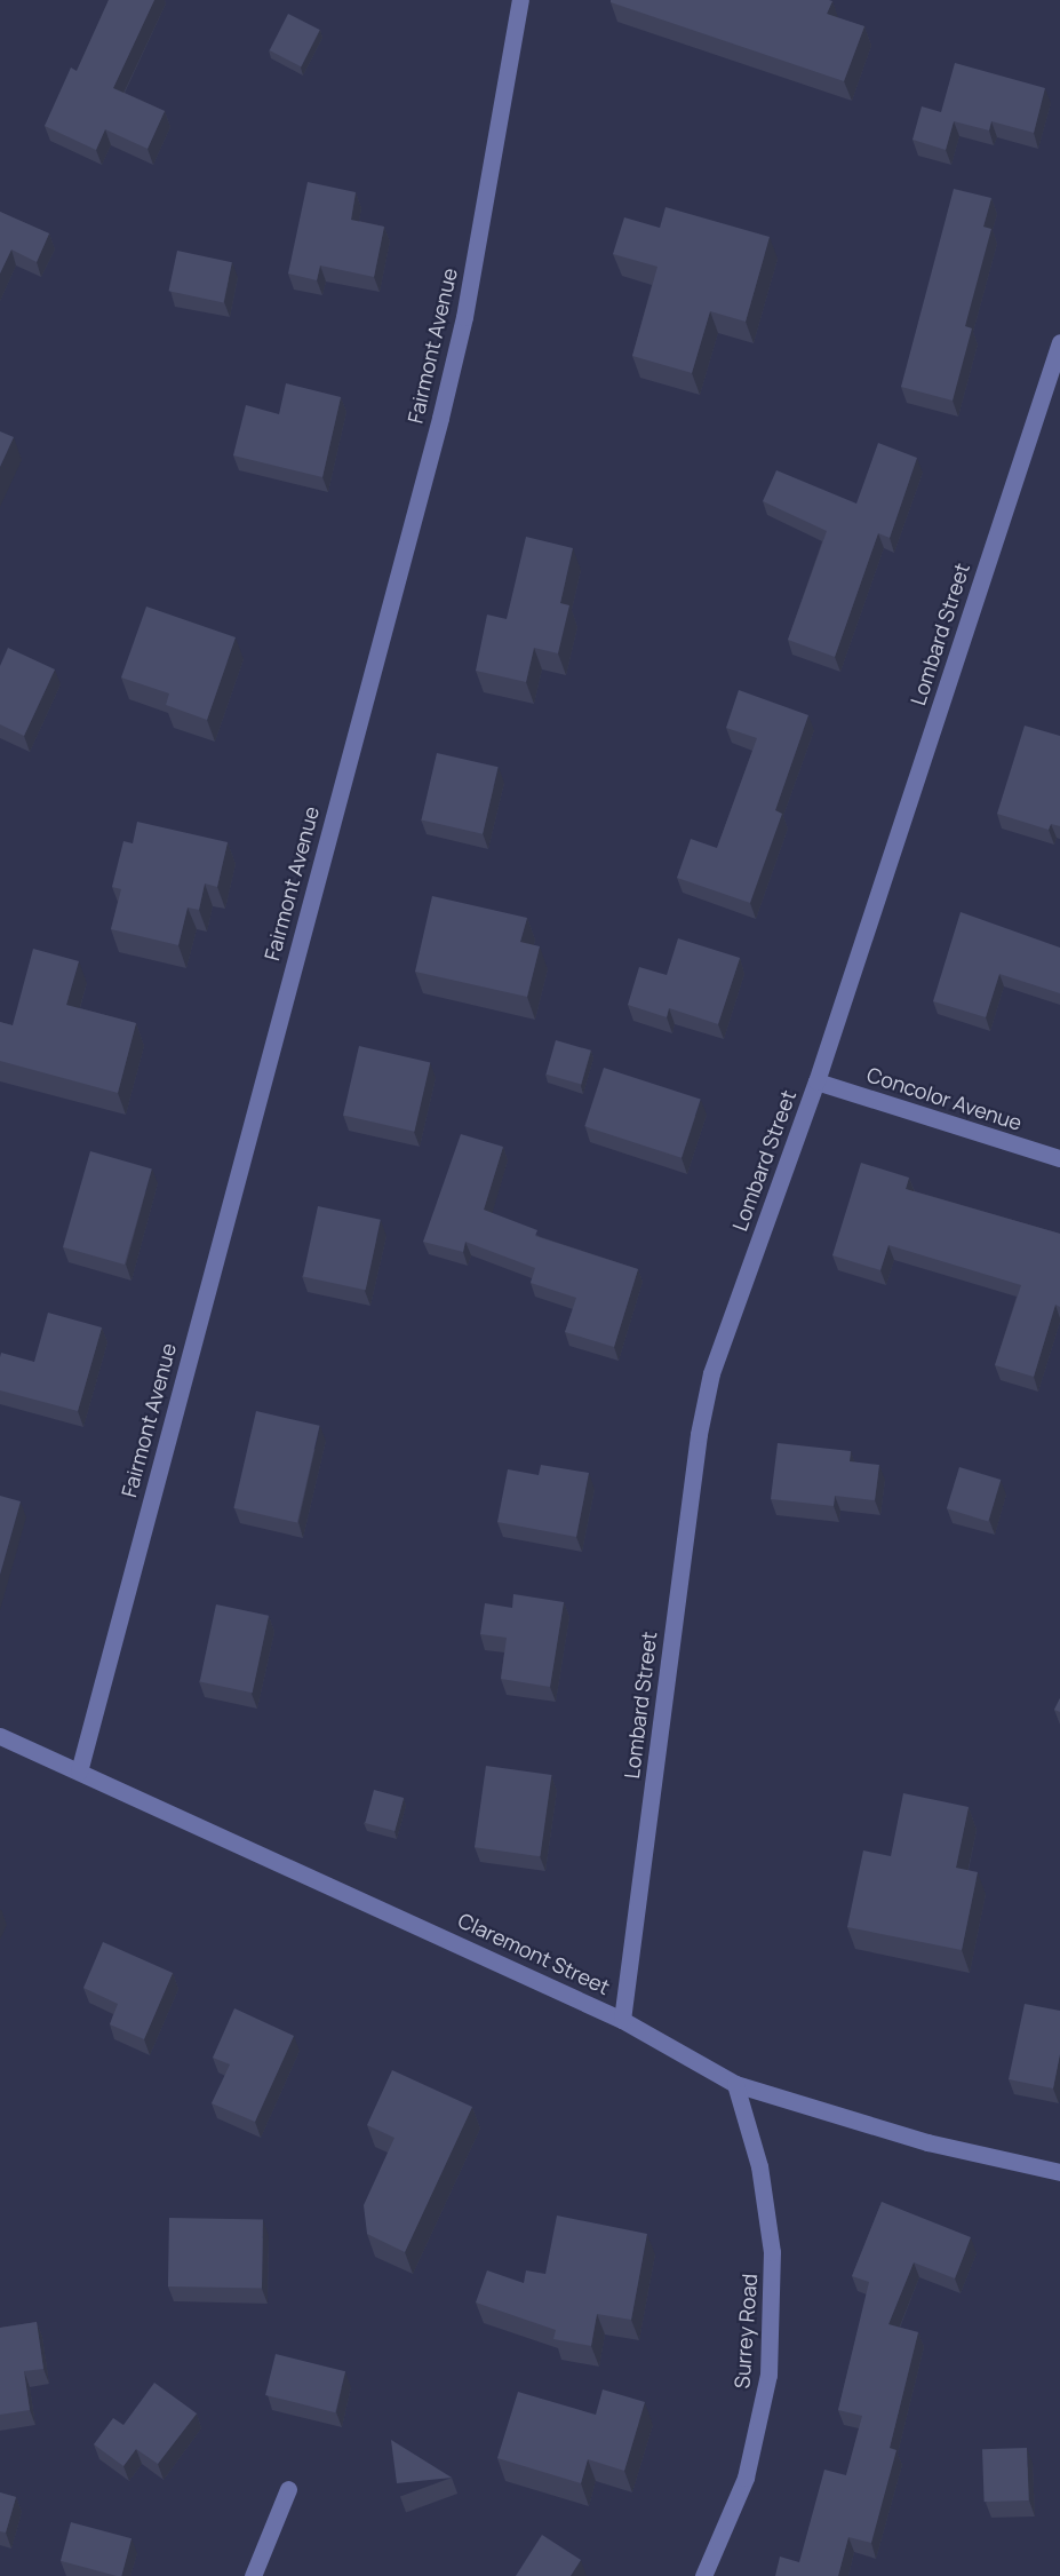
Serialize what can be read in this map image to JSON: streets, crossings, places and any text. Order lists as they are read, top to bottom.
{
  "streets": {
    "street": [
      "Fairmont Avenue",
      "Lombard Street",
      "Concolor Avenue",
      "Claremont Street",
      "Surrey Road"
    ]
  },
  "crossings": [
    ["Fairmont Avenue", "Claremont Street"],
    ["Lombard Street", "Concolor Avenue"],
    ["Lombard Street", "Claremont Street"],
    ["Claremont Street", "Surrey Road"]
  ]
}
